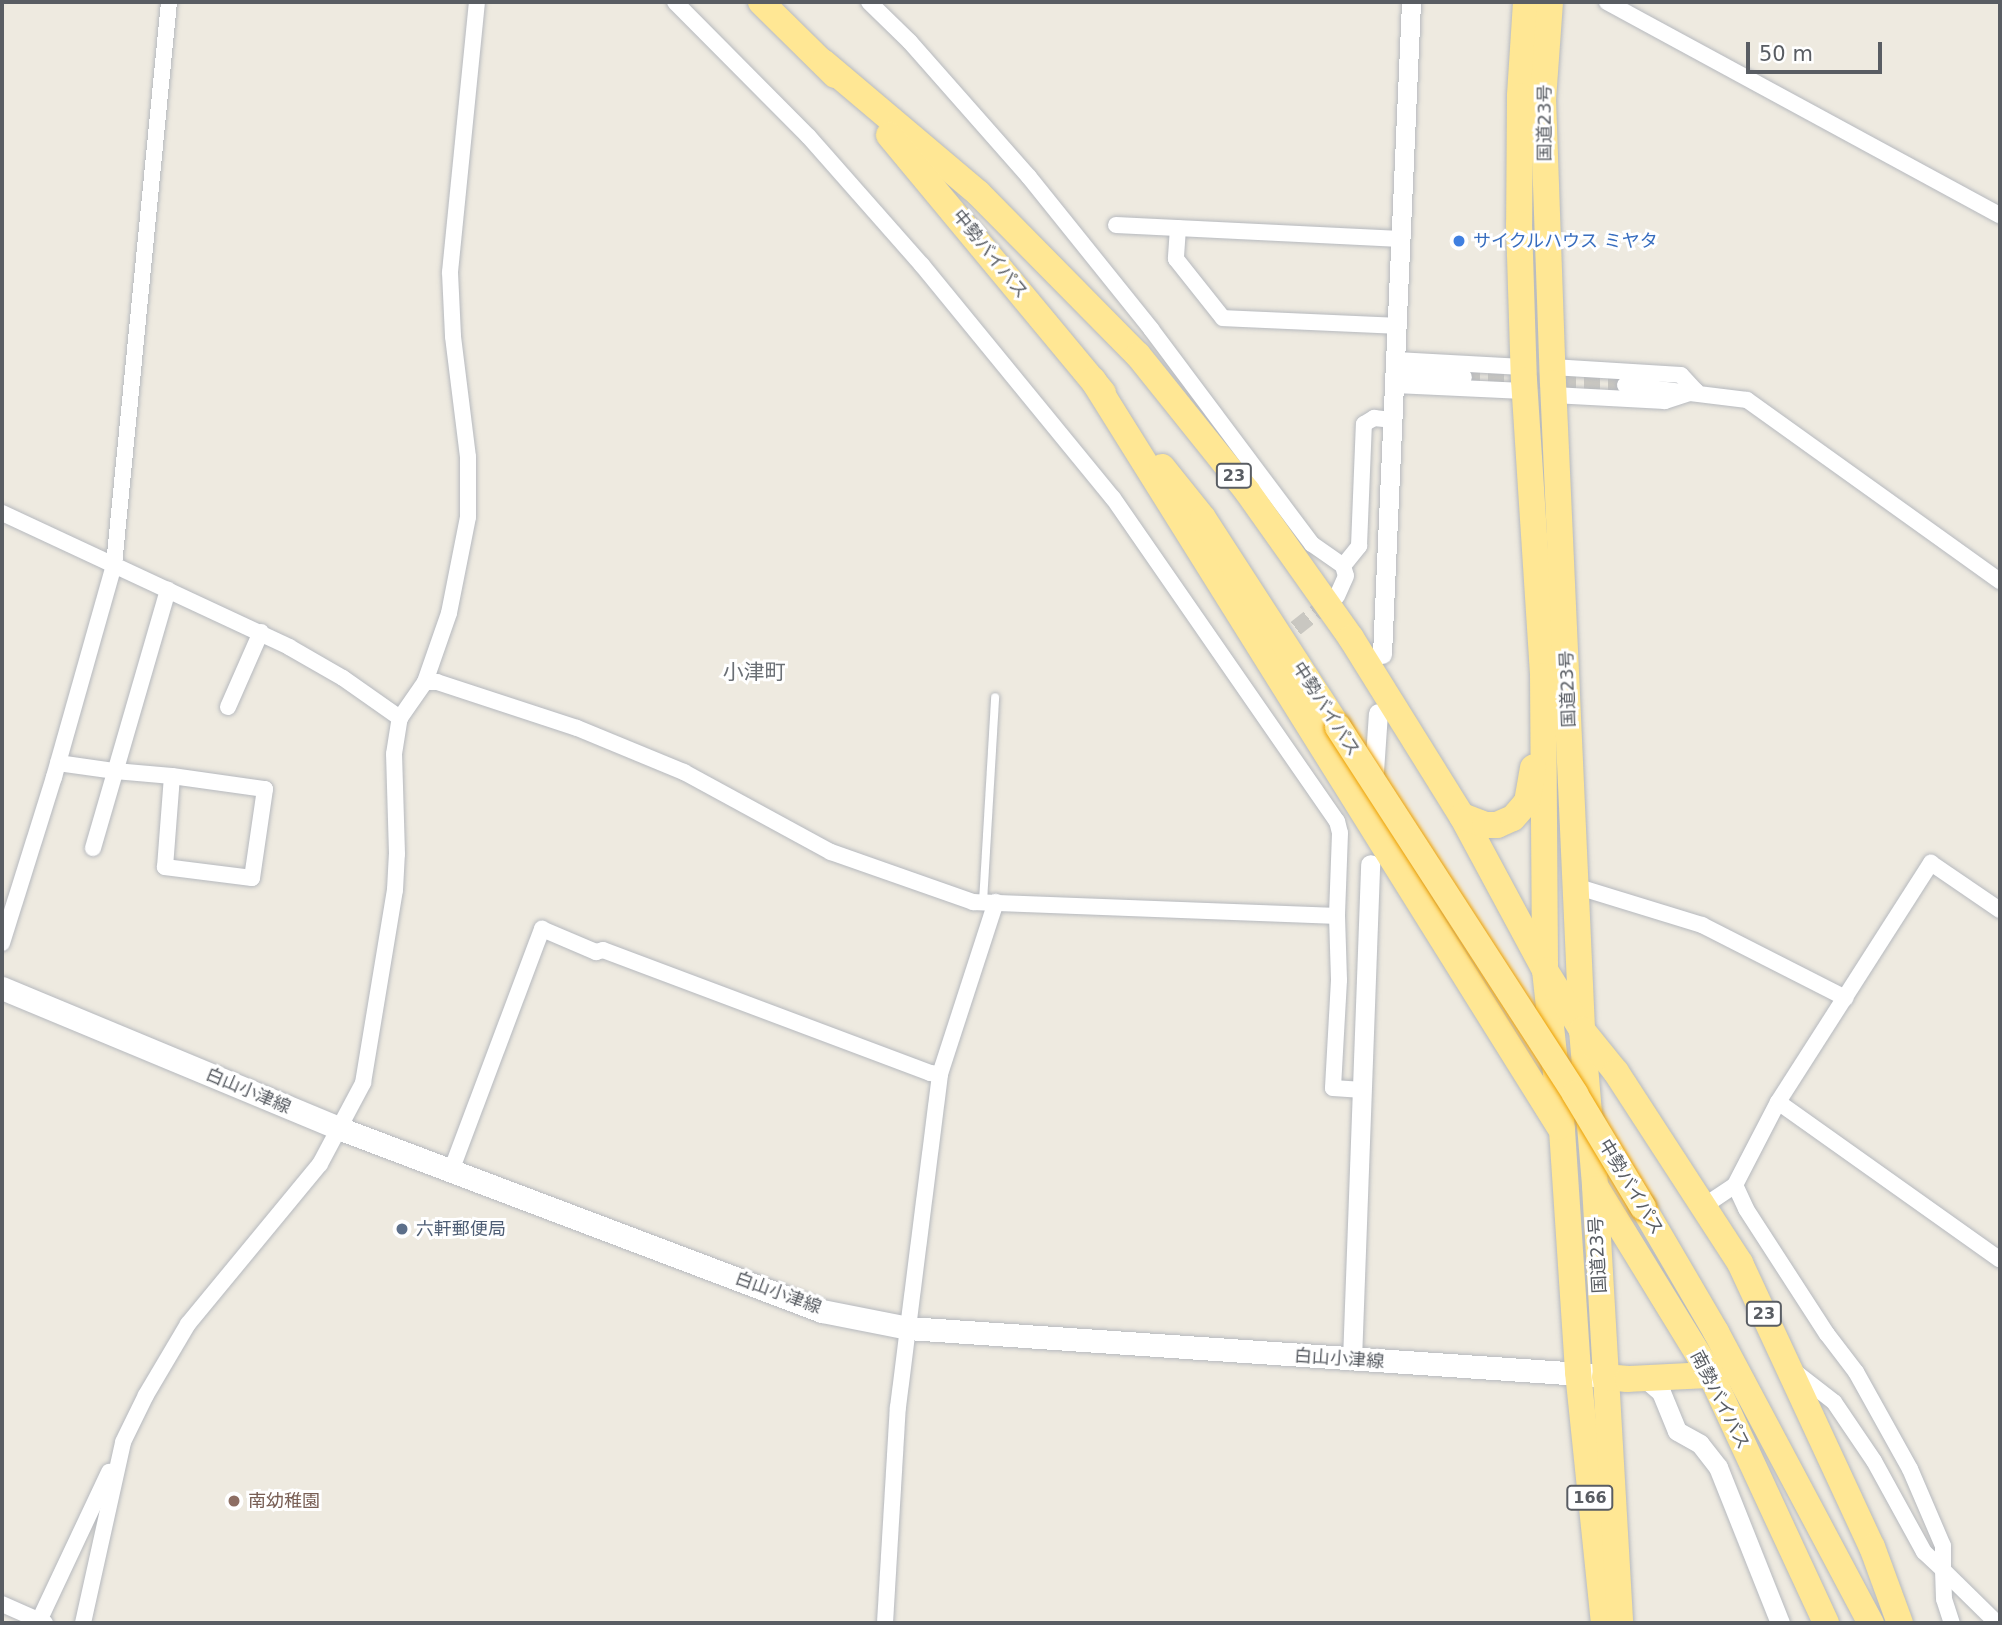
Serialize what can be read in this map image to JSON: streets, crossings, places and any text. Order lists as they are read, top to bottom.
{
  "streets": {
    "highway": [
      "国道23号",
      "中勢バイパス",
      "23",
      "南勢バイパス",
      "166"
    ],
    "main road": ["白山小津線"]
  },
  "crossings": [
    ["国道23号", "23"],
    ["国道23号", "白山小津線"],
    ["国道23号", "南勢バイパス"],
    ["国道23号", "166"],
    ["中勢バイパス", "23"],
    ["23", "南勢バイパス"],
    ["白山小津線", "166"]
  ],
  "districts": ["小津町"],
  "places": ["サイクルハウス ミヤタ", "六軒郵便局", "南幼稚園"],
  "scale_bar": "50 m"
}
